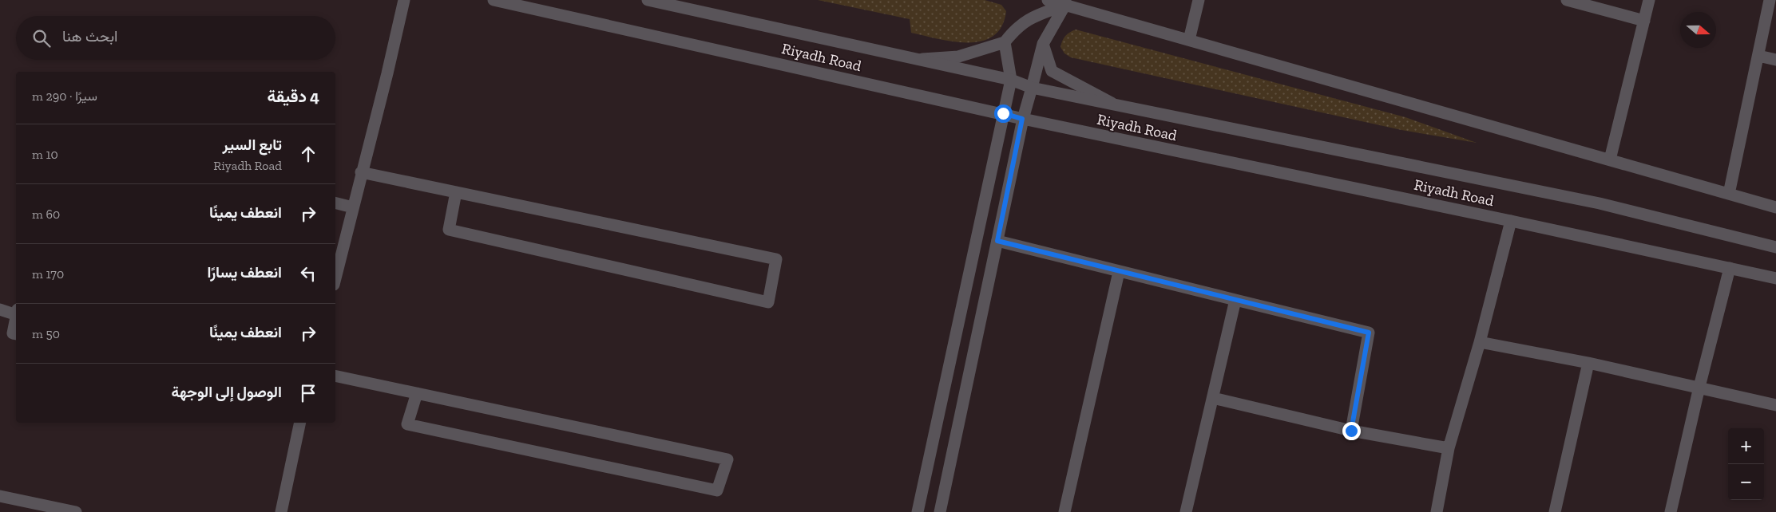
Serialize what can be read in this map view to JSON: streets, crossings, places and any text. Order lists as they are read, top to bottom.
{
  "streets": {
    "street": ["Riyadh Road"]
  },
  "north": "right",
  "page": {
    "search": "ابحث هنا",
    "heading": ["4 دقيقة", "سيرًا · 290 m"],
    "list": [
      ["تابع السير", "Riyadh Road", "10 m"],
      ["انعطف يمينًا", "60 m"],
      ["انعطف يسارًا", "170 m"],
      ["انعطف يمينًا", "50 m"],
      "الوصول إلى الوجهة"
    ],
    "map_buttons": ["+", "−"]
  }
}
